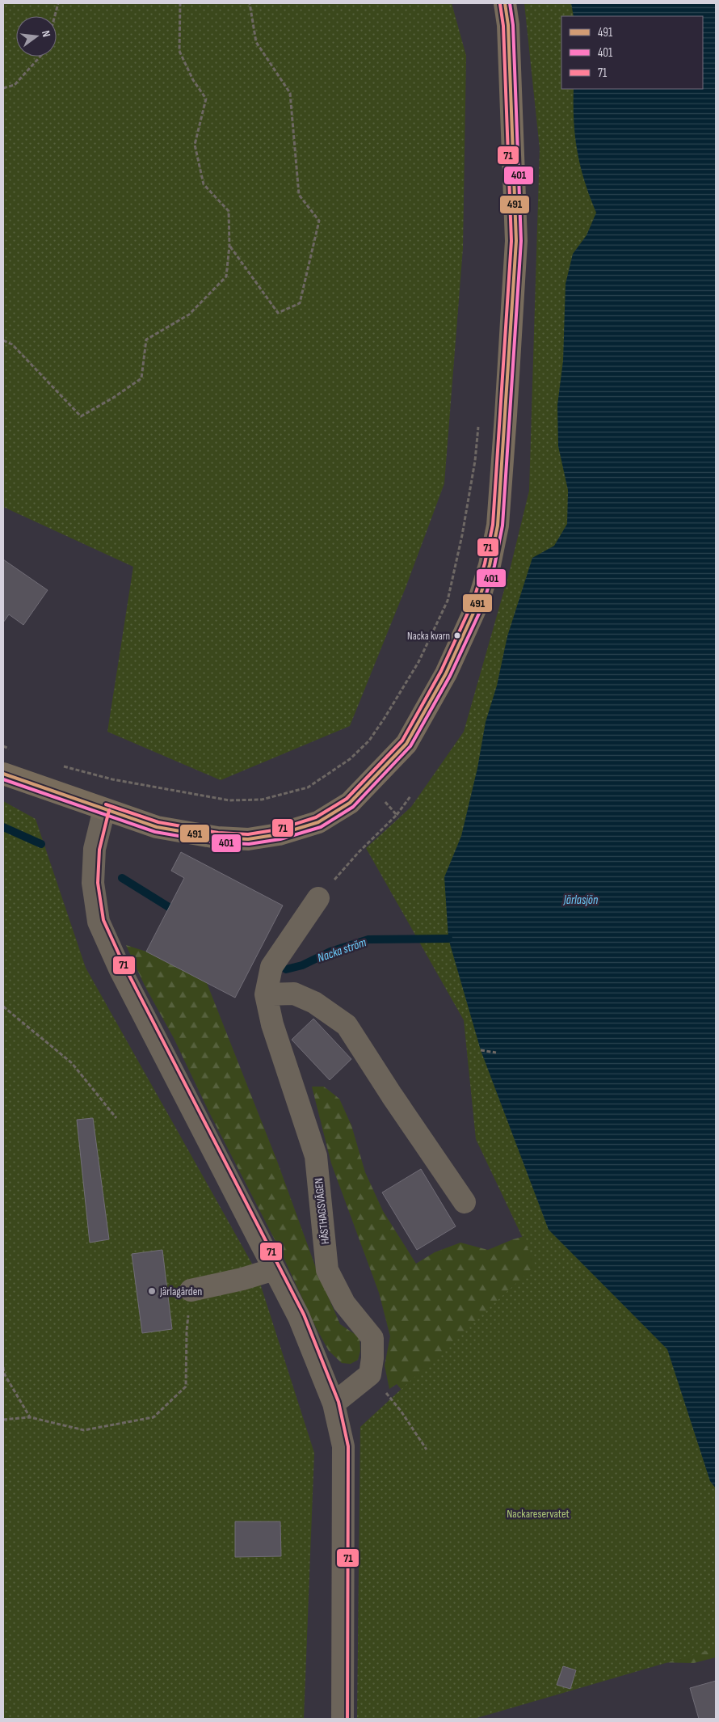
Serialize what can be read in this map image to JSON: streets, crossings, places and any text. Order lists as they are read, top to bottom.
{
  "streets": {
    "street": ["HÄSTHAGSVÄGEN"]
  },
  "water": ["Järlasjön", "Nacka ström"],
  "parks": ["Nackareservatet"],
  "places": ["Nacka kvarn", "Järlagården"],
  "lines": ["transit line 491", "transit line 401", "transit line 71"],
  "legend": ["491", "401", "71"],
  "north": "right"
}
